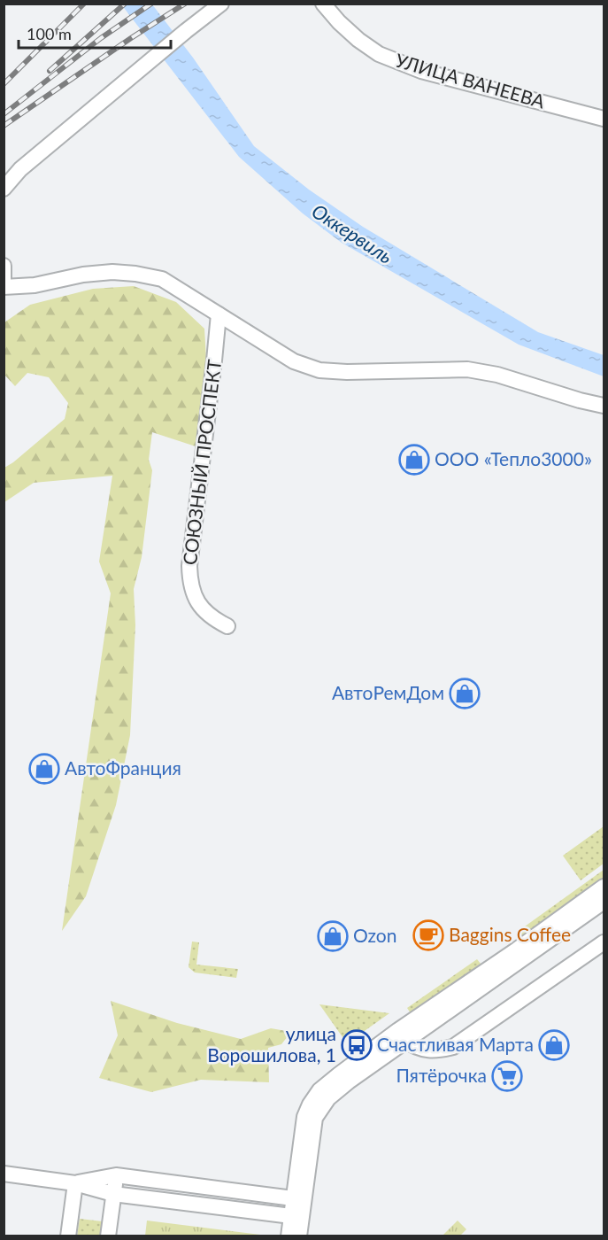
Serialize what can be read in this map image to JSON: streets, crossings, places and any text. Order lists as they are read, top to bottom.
{
  "streets": {
    "street": ["УЛИЦА ВАНЕЕВА", "СОЮЗНЫЙ ПРОСПЕКТ"]
  },
  "water": ["Оккервиль"],
  "places": {
    "shop": [
      "ООО «Тепло3000»",
      "АвтоРемДом",
      "АвтоФранция",
      "Ozon",
      "Счастливая Марта"
    ],
    "cafe": ["Baggins Coffee"],
    "bus stop": ["улица Ворошилова, 1"],
    "supermarket": ["Пятёрочка"]
  },
  "scale_bar": "100 m"
}
